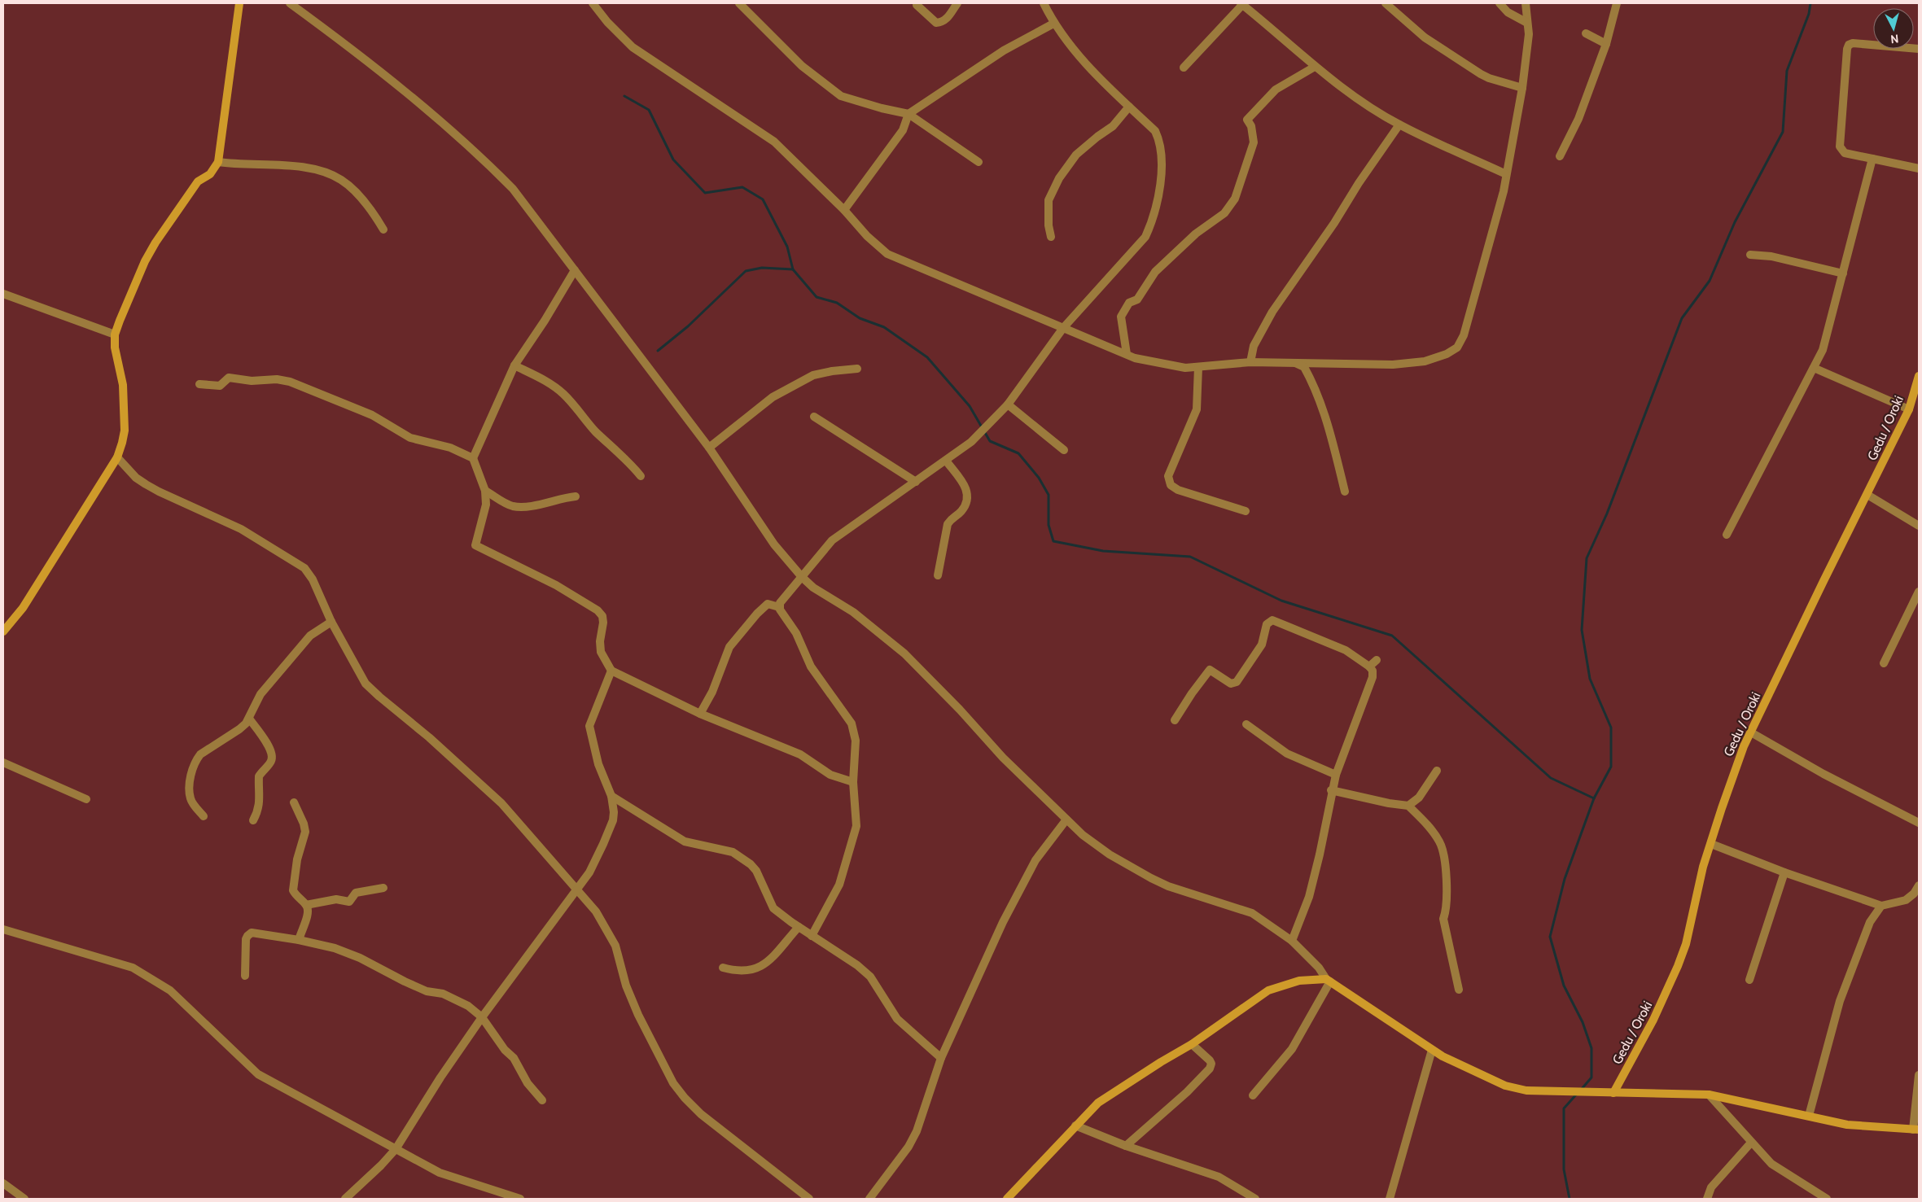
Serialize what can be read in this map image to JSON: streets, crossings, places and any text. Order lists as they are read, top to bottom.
{
  "streets": {
    "main road": ["Gedu / Oroki"]
  },
  "north": "bottom"
}
